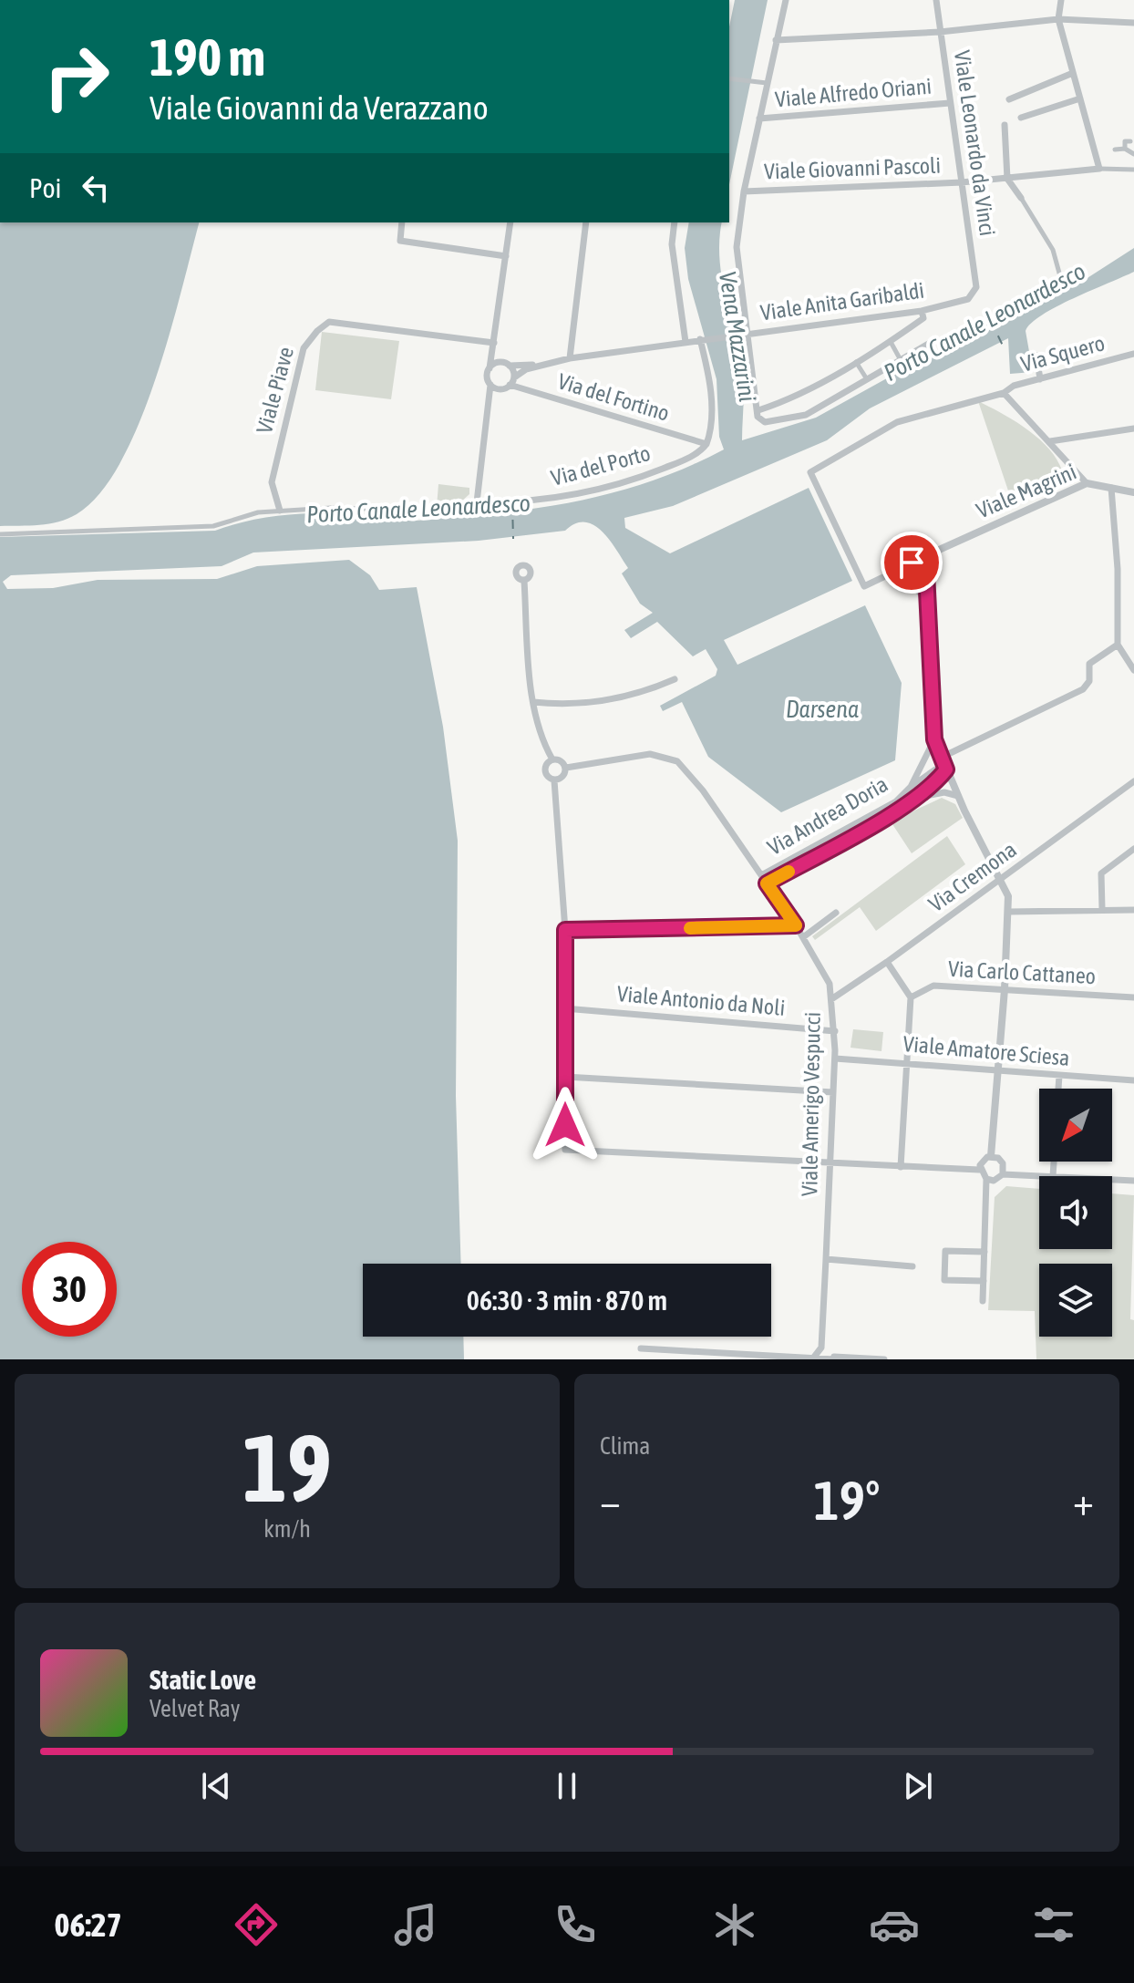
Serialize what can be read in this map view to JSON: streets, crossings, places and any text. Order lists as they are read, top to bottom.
{
  "streets": {
    "street": [
      "Viale Alfredo Oriani",
      "Viale Leonardo da Vinci",
      "Viale Giovanni Pascoli",
      "Viale Anita Garibaldi",
      "Via Squero",
      "Viale Piave",
      "Via del Fortino",
      "Via del Porto",
      "Viale Magrini",
      "Via Andrea Doria",
      "Via Cremona",
      "Via Carlo Cattaneo",
      "Viale Antonio da Noli",
      "Viale Amatore Sciesa",
      "Viale Amerigo Vespucci"
    ]
  },
  "crossings": [
    ["Viale Alfredo Oriani", "Viale Leonardo da Vinci"],
    ["Viale Leonardo da Vinci", "Viale Giovanni Pascoli"],
    ["Viale Leonardo da Vinci", "Viale Anita Garibaldi"],
    ["Viale Anita Garibaldi", "Via del Fortino"],
    ["Via Squero", "Viale Magrini"],
    ["Viale Piave", "Via del Porto"],
    ["Via del Fortino", "Via del Porto"],
    ["Via Andrea Doria", "Viale Amerigo Vespucci"],
    ["Via Cremona", "Viale Amerigo Vespucci"],
    ["Viale Antonio da Noli", "Viale Amerigo Vespucci"],
    ["Viale Amatore Sciesa", "Viale Amerigo Vespucci"]
  ],
  "water": ["Porto Canale Leonardesco", "Vena Mazzarini", "Darsena"],
  "north": "bottom left",
  "page": {
    "turn": ["190 m", "Viale Giovanni da Verazzano"],
    "then": "Poi",
    "limit": "30",
    "trip": "06:30 · 3 min · 870 m",
    "tile": [
      ["19", "km/h"],
      "Clima"
    ],
    "heat": ["−", "19°", "+"],
    "song": ["Static Love", "Velvet Ray"],
    "tabs": "06:27"
  }
}
